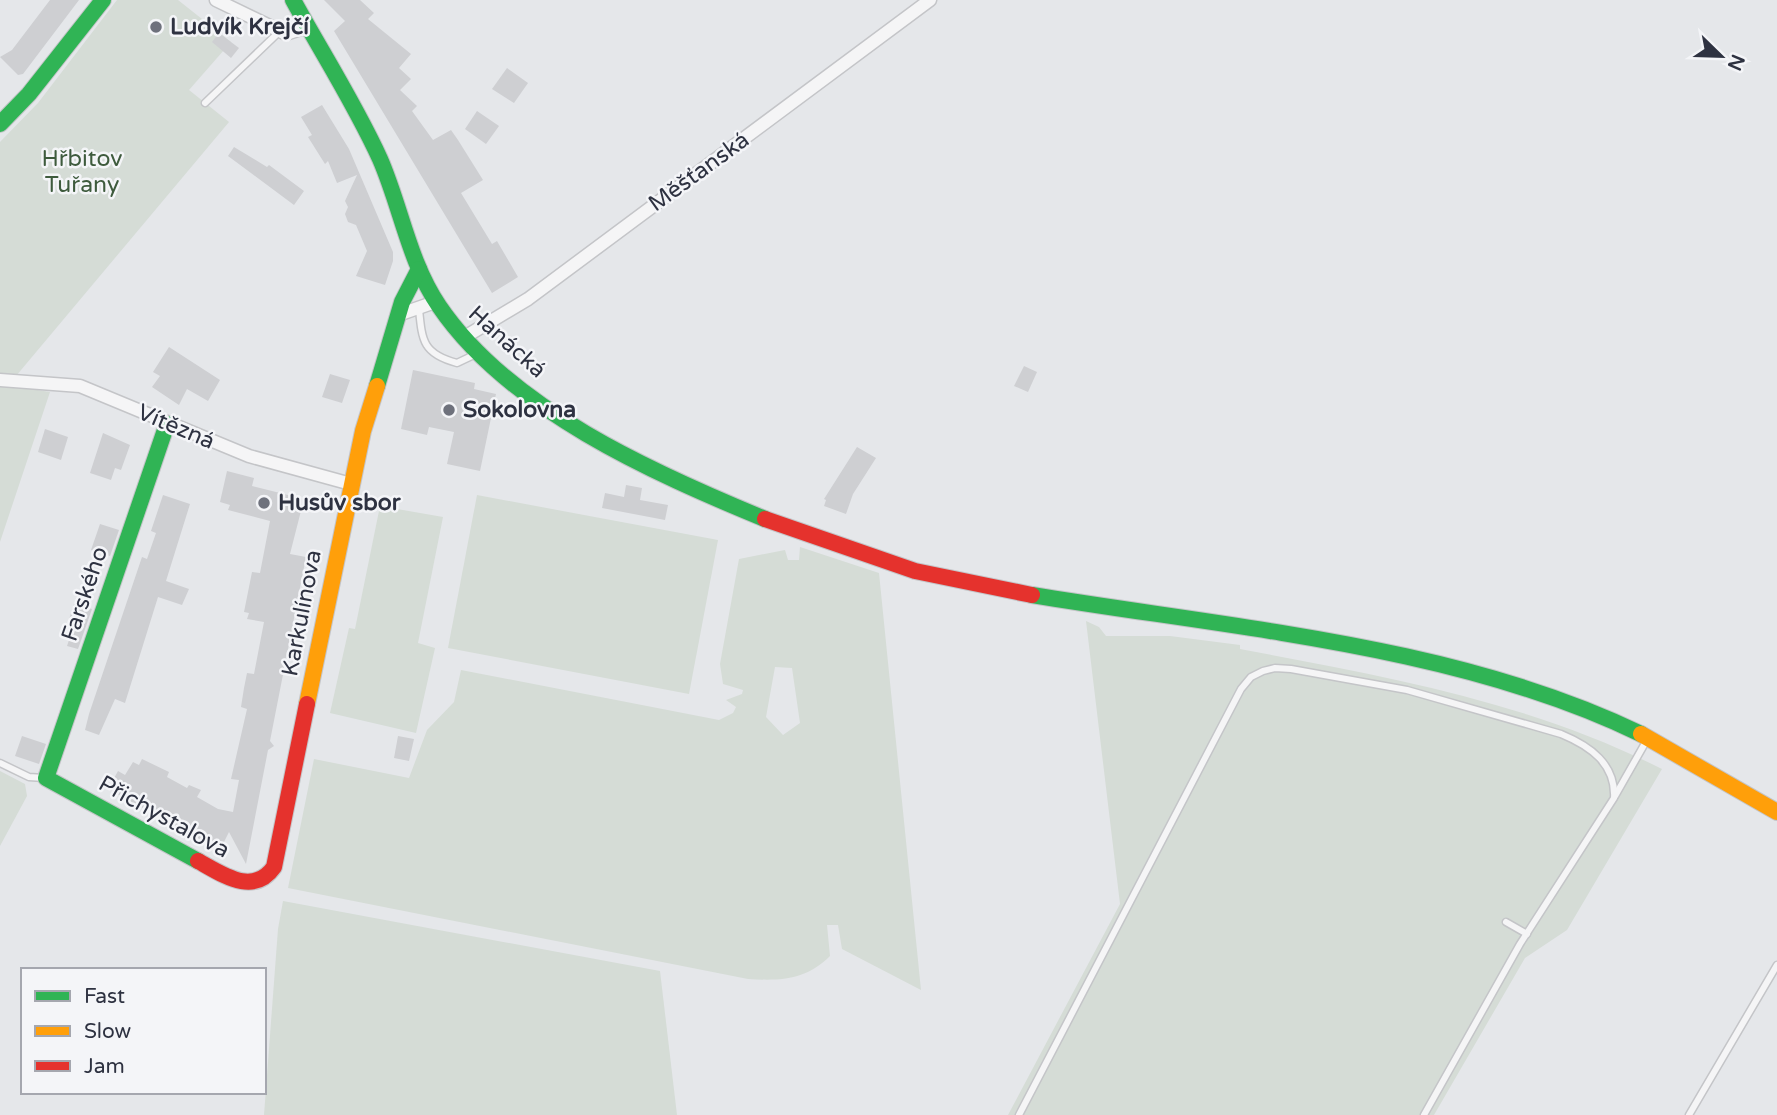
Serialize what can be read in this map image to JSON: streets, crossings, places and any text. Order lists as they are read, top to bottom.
{
  "streets": {
    "street": [
      "Měšťanská",
      "Hanácká",
      "Vítězná",
      "Farského",
      "Karkulínova",
      "Přichystalova"
    ]
  },
  "crossings": [
    ["Měšťanská", "Hanácká"],
    ["Hanácká", "Karkulínova"],
    ["Vítězná", "Farského"],
    ["Vítězná", "Karkulínova"],
    ["Farského", "Přichystalova"],
    ["Karkulínova", "Přichystalova"]
  ],
  "parks": ["Hřbitov Tuřany"],
  "places": ["Ludvík Krejčí", "Sokolovna", "Husův sbor"],
  "legend": ["Fast", "Slow", "Jam"],
  "north": "bottom right"
}
